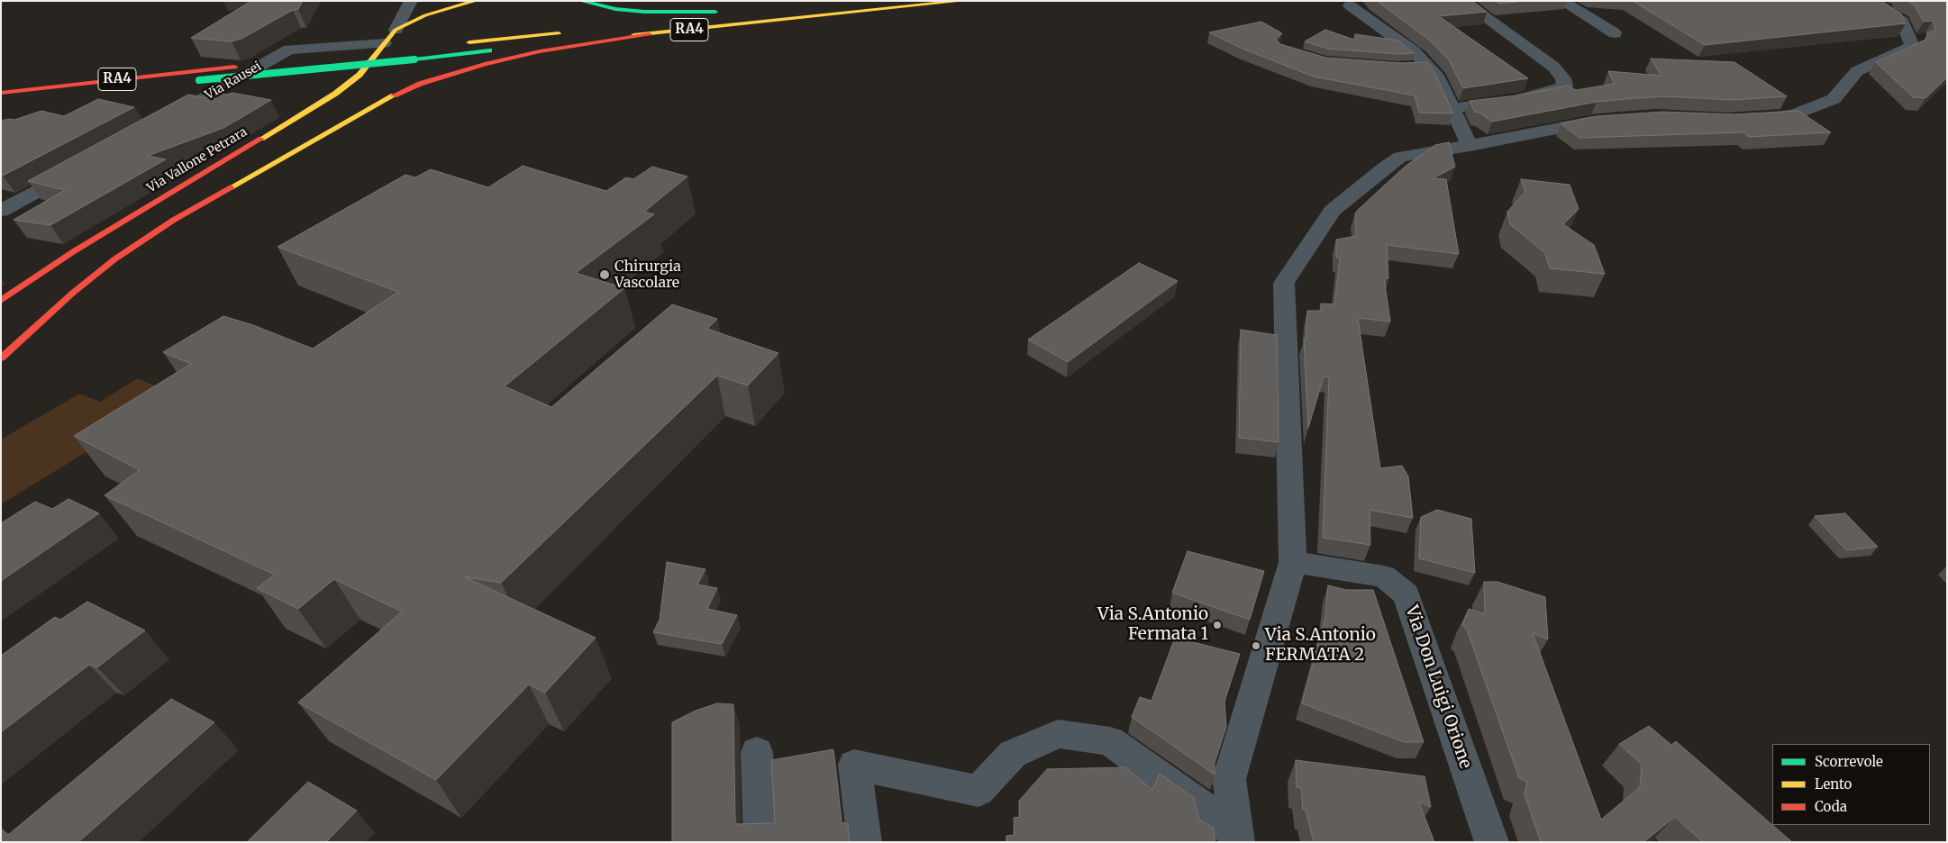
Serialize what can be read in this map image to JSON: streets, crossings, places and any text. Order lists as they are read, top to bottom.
{
  "streets": {
    "main road": ["RA4", "Via Vallone Petrara"],
    "street": ["Via Rausei", "Via Don Luigi Orione"]
  },
  "crossings": [
    ["RA4", "Via Rausei"],
    ["RA4", "Via Vallone Petrara"],
    ["Via Rausei", "Via Vallone Petrara"]
  ],
  "places": ["Chirurgia Vascolare", "Via S.Antonio Fermata 1", "Via S.Antonio FERMATA 2"],
  "legend": ["Scorrevole", "Lento", "Coda"]
}
